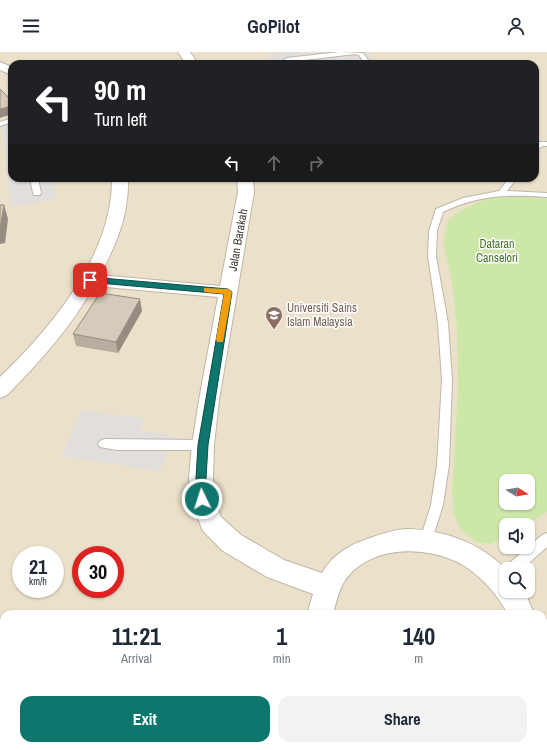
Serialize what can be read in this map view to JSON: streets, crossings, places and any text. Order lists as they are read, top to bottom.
{
  "streets": {
    "street": ["Jalan Barakah"]
  },
  "parks": ["Dataran Canselori"],
  "places": {
    "school or university": ["Universiti Sains Islam Malaysia"]
  },
  "north": "right",
  "page": {
    "header": "GoPilot",
    "turn": ["90 m", "Turn left"],
    "speed": "21 km/h",
    "limit": "30",
    "eta": [
      "11:21",
      "Arrival",
      "1",
      "min",
      "140",
      "m"
    ],
    "buttons": ["Exit", "Share"]
  }
}
